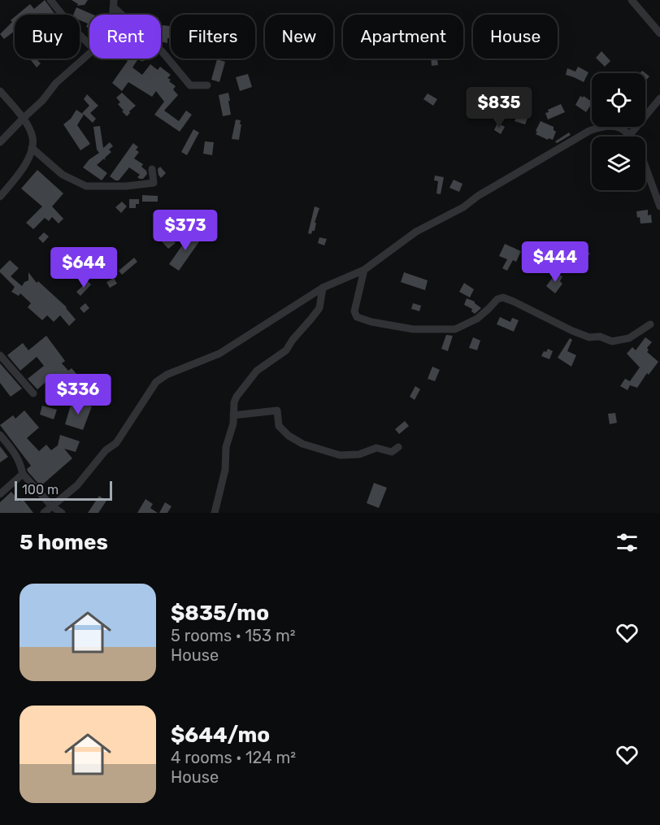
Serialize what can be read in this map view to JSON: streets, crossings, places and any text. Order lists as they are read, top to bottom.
{
  "scale_bar": "100 m",
  "page": {
    "chip": [
      "Buy",
      "Rent",
      "Filters",
      "New",
      "Apartment",
      "House"
    ],
    "price": [
      "$835",
      "$373",
      "$444",
      "$644",
      "$336"
    ],
    "scale": "100 m",
    "heading": "5 homes",
    "list": [
      {
        "name": "$835/mo",
        "note": "5 rooms · 153 m² · House"
      },
      {
        "name": "$644/mo",
        "note": "4 rooms · 124 m² · House"
      }
    ]
  }
}
